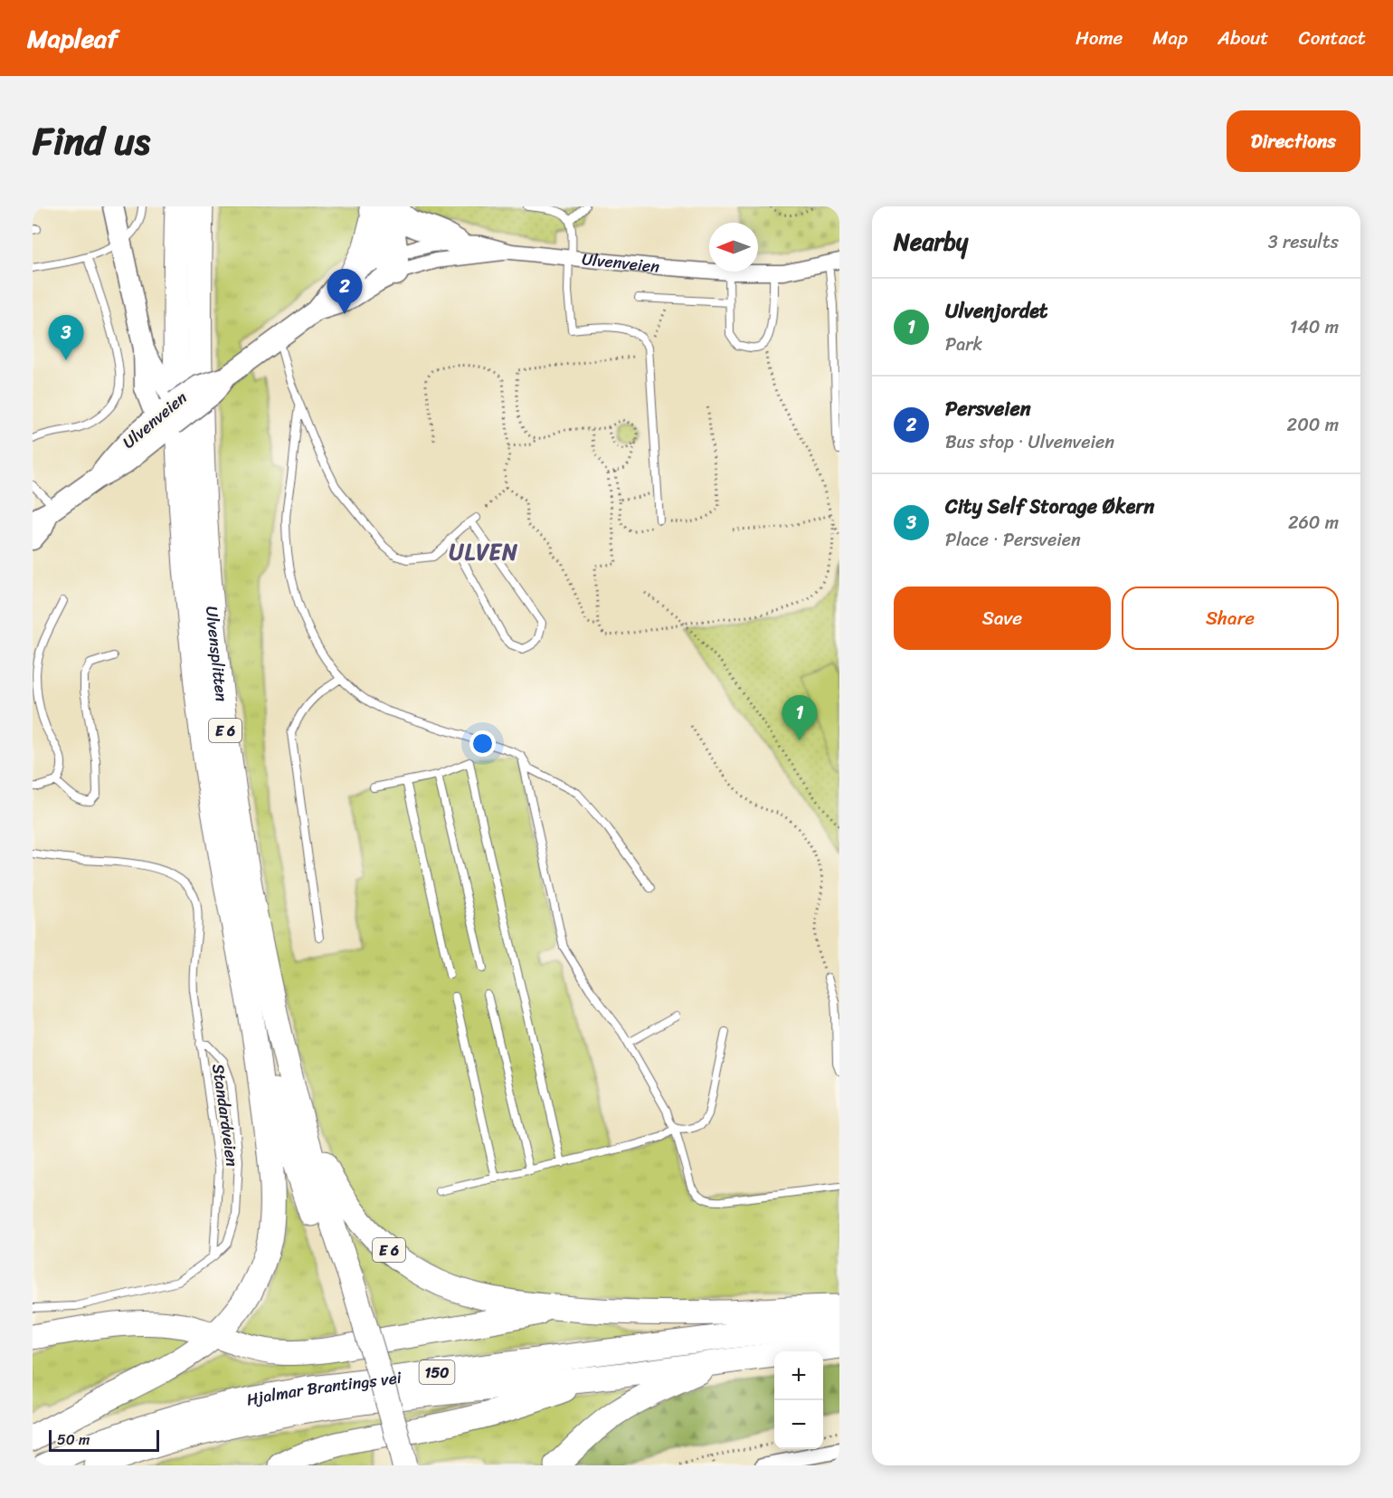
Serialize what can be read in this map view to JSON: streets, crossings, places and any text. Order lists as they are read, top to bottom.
{
  "streets": {
    "highway": [
      "Ulvensplitten",
      "E 6",
      "150",
      "Hjalmar Brantings vei"
    ],
    "main road": ["Ulvenveien"],
    "lane": ["Standardveien"]
  },
  "crossings": [
    ["Ulvensplitten", "E 6"]
  ],
  "districts": ["ULVEN"],
  "scale_bar": "50 m",
  "north": "left",
  "page": {
    "header": "Mapleaf",
    "nav": [
      "Home",
      "Map",
      "About",
      "Contact"
    ],
    "title": "Find us",
    "buttons": [
      "Directions",
      ["Save", "Share"]
    ],
    "heading": ["Nearby", "3 results"],
    "pins": ["2", "3", "1"],
    "list": [
      {
        "mark": "1",
        "name": "Ulvenjordet",
        "note": "Park",
        "value": "140 m"
      },
      {
        "mark": "2",
        "name": "Persveien",
        "note": "Bus stop · Ulvenveien",
        "value": "200 m"
      },
      {
        "mark": "3",
        "name": "City Self Storage Økern",
        "note": "Place · Persveien",
        "value": "260 m"
      }
    ],
    "map_buttons": ["+", "−"],
    "scale": "50 m"
  }
}
